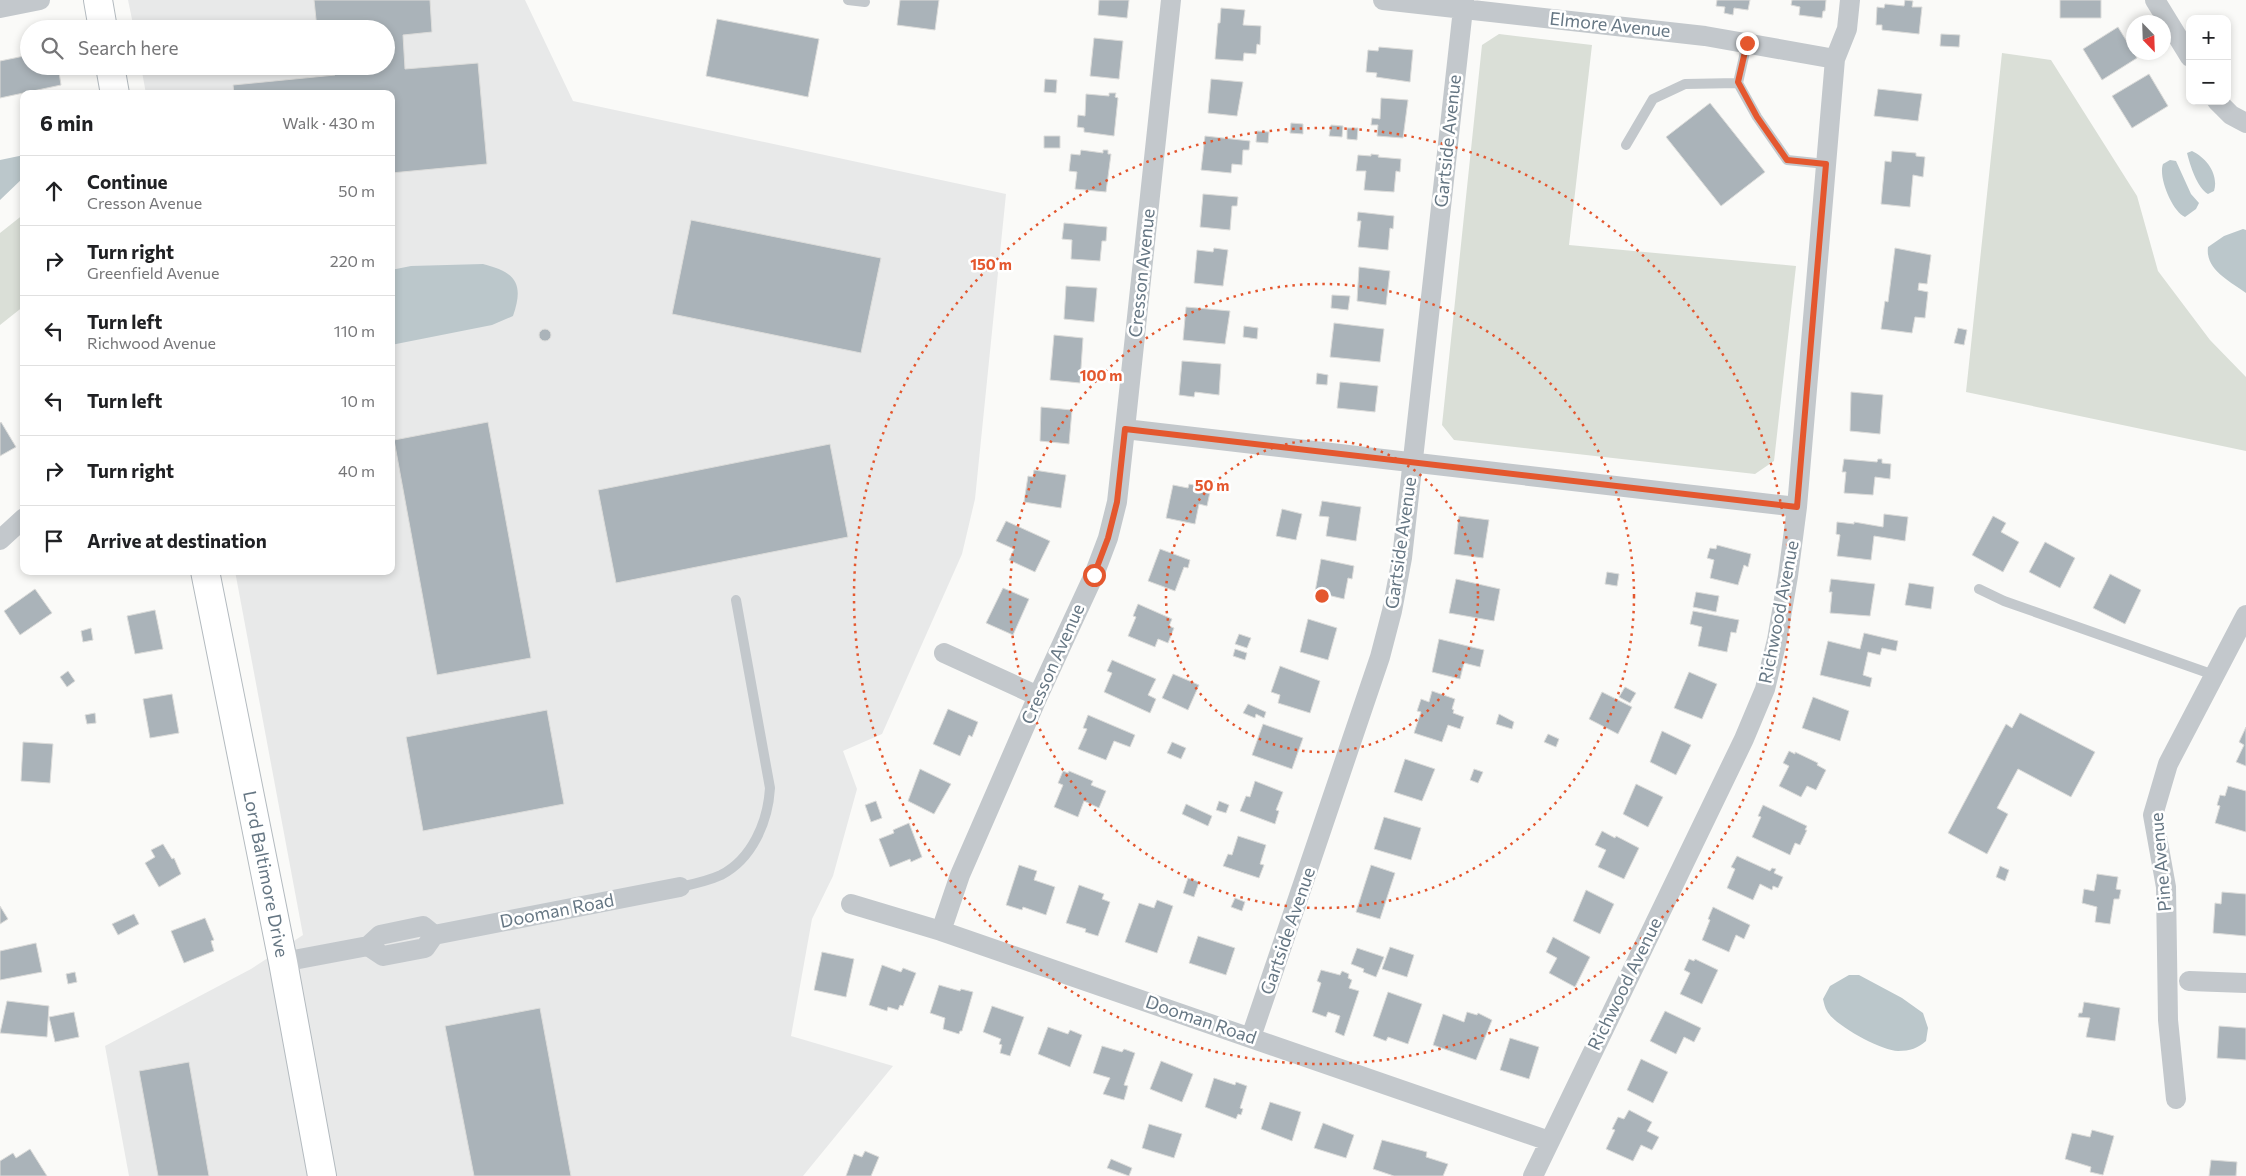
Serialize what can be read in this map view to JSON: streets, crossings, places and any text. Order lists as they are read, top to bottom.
{
  "streets": {
    "main road": ["Lord Baltimore Drive"],
    "street": [
      "Elmore Avenue",
      "Gartside Avenue",
      "Cresson Avenue",
      "Richwood Avenue",
      "Pine Avenue",
      "Dooman Road"
    ]
  },
  "crossings": [
    ["Elmore Avenue", "Gartside Avenue"],
    ["Elmore Avenue", "Richwood Avenue"],
    ["Gartside Avenue", "Dooman Road"],
    ["Cresson Avenue", "Dooman Road"],
    ["Richwood Avenue", "Dooman Road"],
    ["Lord Baltimore Drive", "Dooman Road"]
  ],
  "north": "bottom right",
  "page": {
    "map_buttons": ["+", "−"],
    "search": "Search here",
    "heading": ["6 min", "Walk · 430 m"],
    "list": [
      ["Continue", "Cresson Avenue", "50 m"],
      ["Turn right", "Greenfield Avenue", "220 m"],
      ["Turn left", "Richwood Avenue", "110 m"],
      ["Turn left", "10 m"],
      ["Turn right", "40 m"],
      "Arrive at destination"
    ]
  },
  "rings": ["150 m", "100 m", "50 m"]
}
